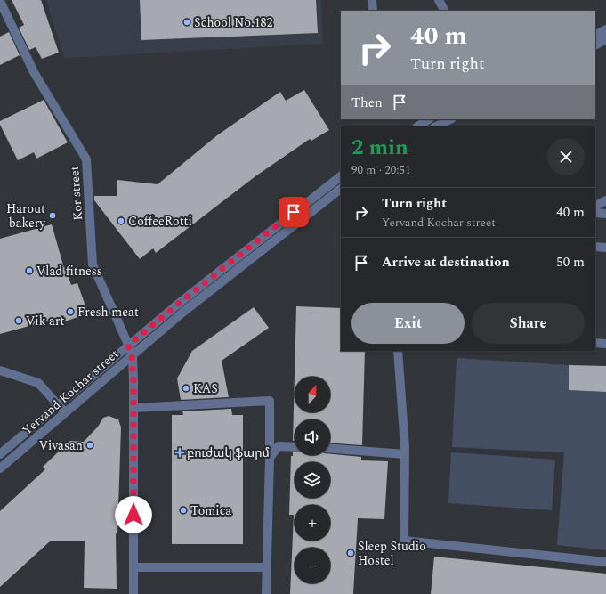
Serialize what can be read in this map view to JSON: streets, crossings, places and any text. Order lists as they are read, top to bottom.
{
  "streets": {
    "street": ["Kor street", "Yervand Kochar street"]
  },
  "crossings": [
    ["Kor street", "Yervand Kochar street"]
  ],
  "places": {
    "other": [
      "School No.182",
      "Harout bakery",
      "CoffeeRotti",
      "Vlad fitness",
      "Fresh meat",
      "Vik art",
      "KAS",
      "Vivasan",
      "Tomica",
      "Sleep Studio Hostel"
    ],
    "health": ["բուժակ ֆարմ"]
  },
  "north": "top",
  "page": {
    "turn": ["40 m", "Turn right"],
    "then": "Then",
    "heading": ["2 min", "90 m · 20:51"],
    "list": [
      {
        "name": "Turn right",
        "note": "Yervand Kochar street",
        "value": "40 m"
      },
      {
        "name": "Arrive at destination",
        "value": "50 m"
      }
    ],
    "buttons": ["Exit", "Share"],
    "map_buttons": ["+", "−"]
  }
}
